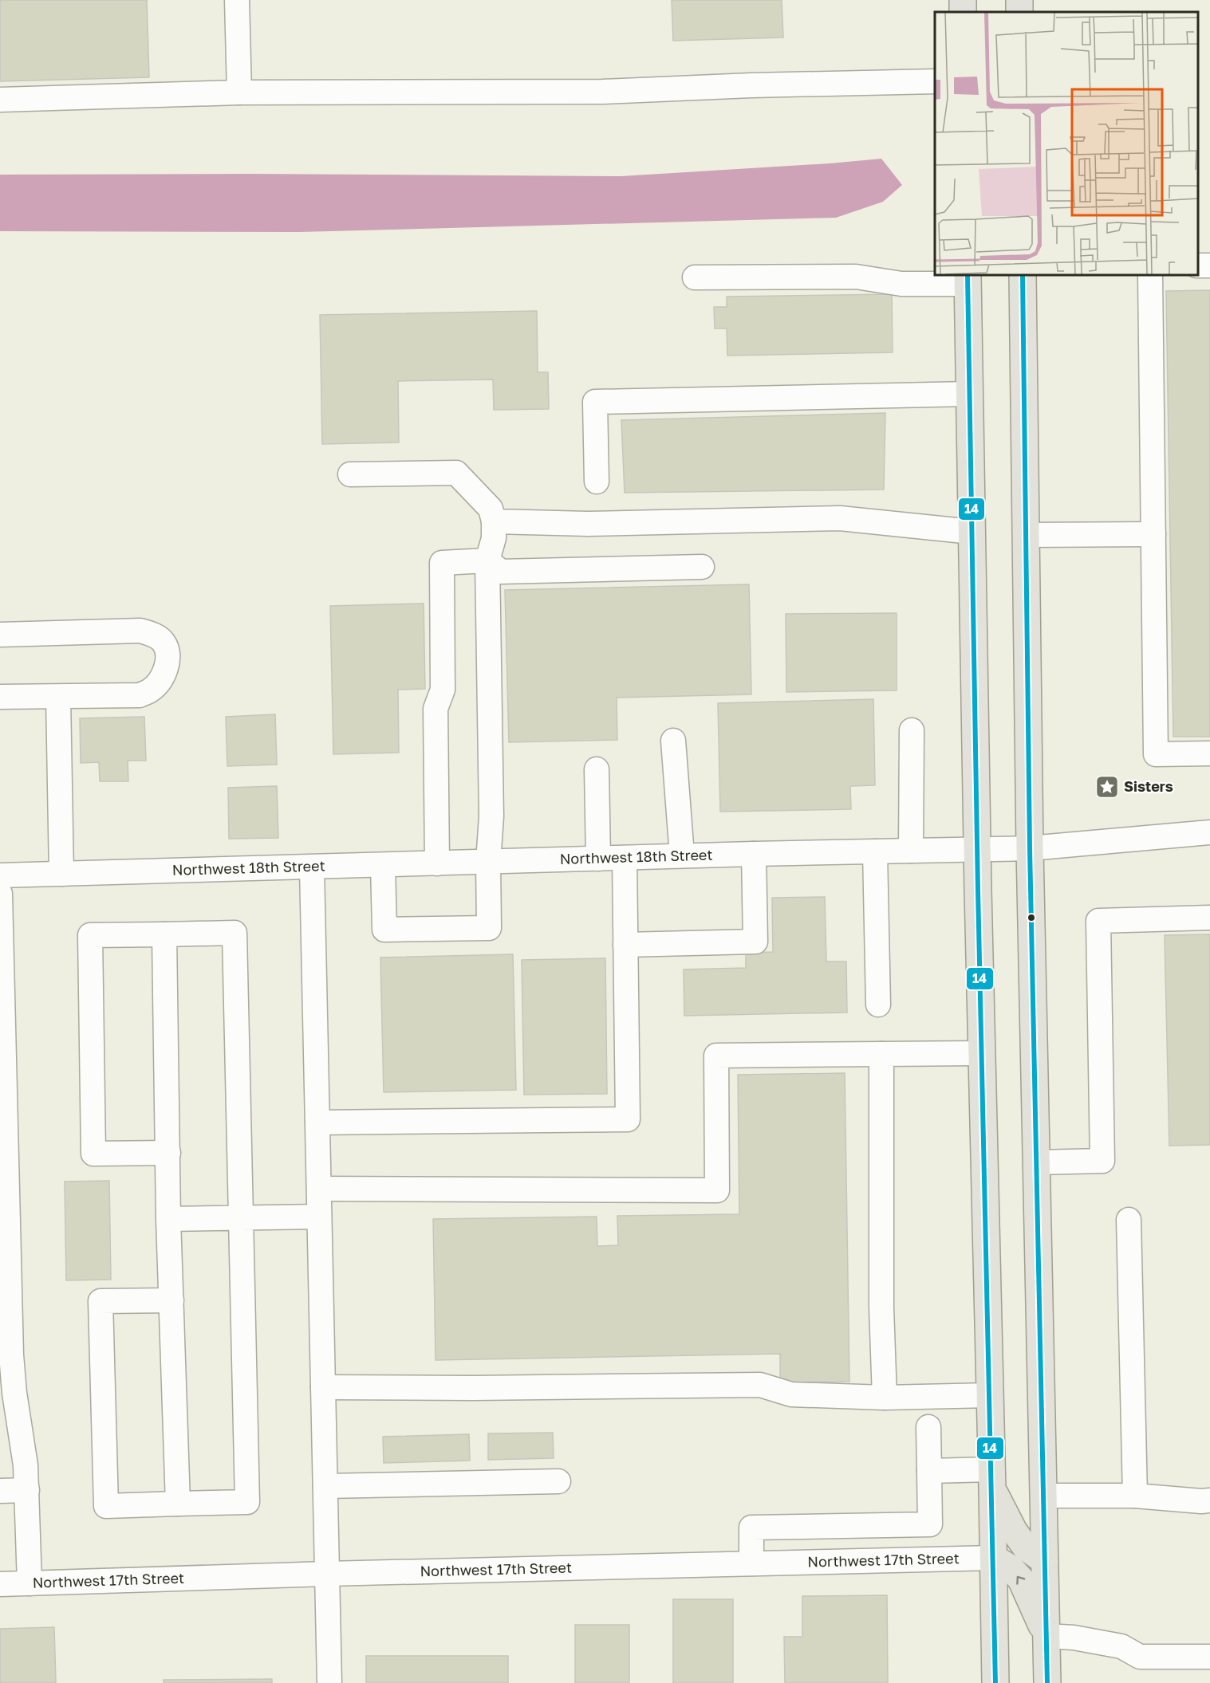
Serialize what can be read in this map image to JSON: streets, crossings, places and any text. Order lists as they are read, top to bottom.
{
  "streets": {
    "street": ["Northwest 18th Street", "Northwest 17th Street"]
  },
  "places": {
    "place": ["Sisters"]
  },
  "lines": ["transit line 14"]
}
